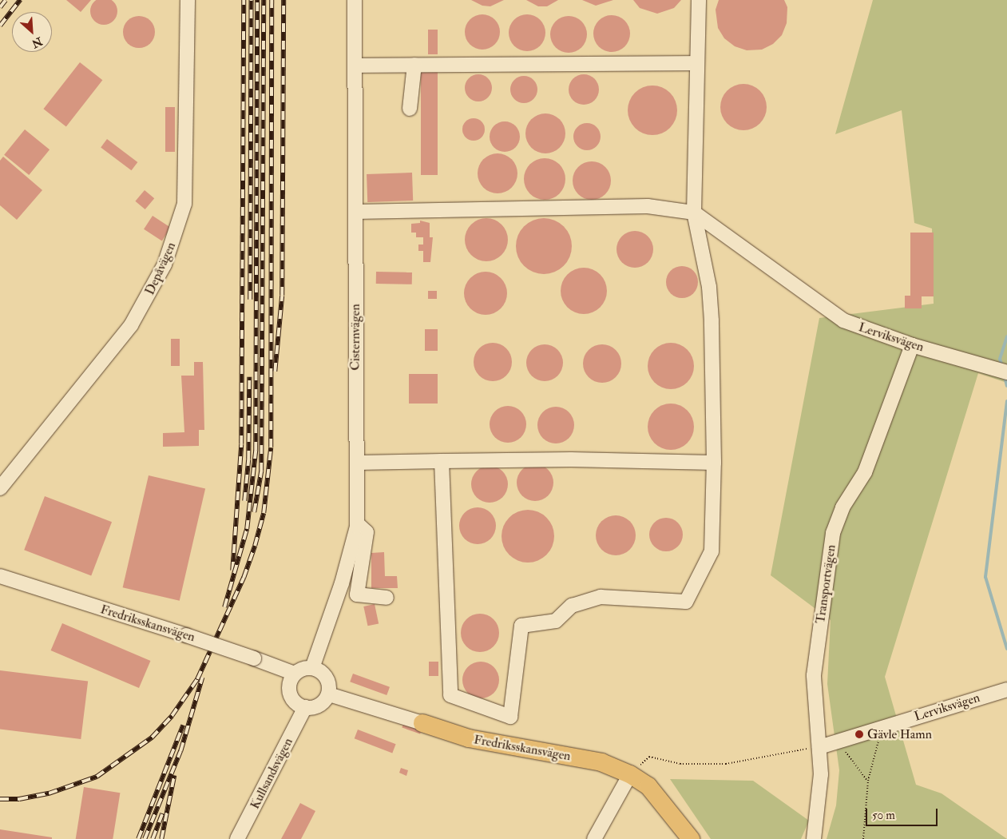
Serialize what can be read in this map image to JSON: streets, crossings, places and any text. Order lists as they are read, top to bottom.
{
  "streets": {
    "main road": ["Fredriksskansvägen"],
    "street": [
      "Depåvägen",
      "Cisternvägen",
      "Lerviksvägen",
      "Transportvägen",
      "Kullsandsvägen"
    ]
  },
  "crossings": [
    ["Cisternvägen", "Fredriksskansvägen"],
    ["Cisternvägen", "Kullsandsvägen"],
    ["Lerviksvägen", "Transportvägen"],
    ["Fredriksskansvägen", "Kullsandsvägen"]
  ],
  "places": ["Gävle Hamn"],
  "scale_bar": "50 m",
  "north": "bottom right"
}
